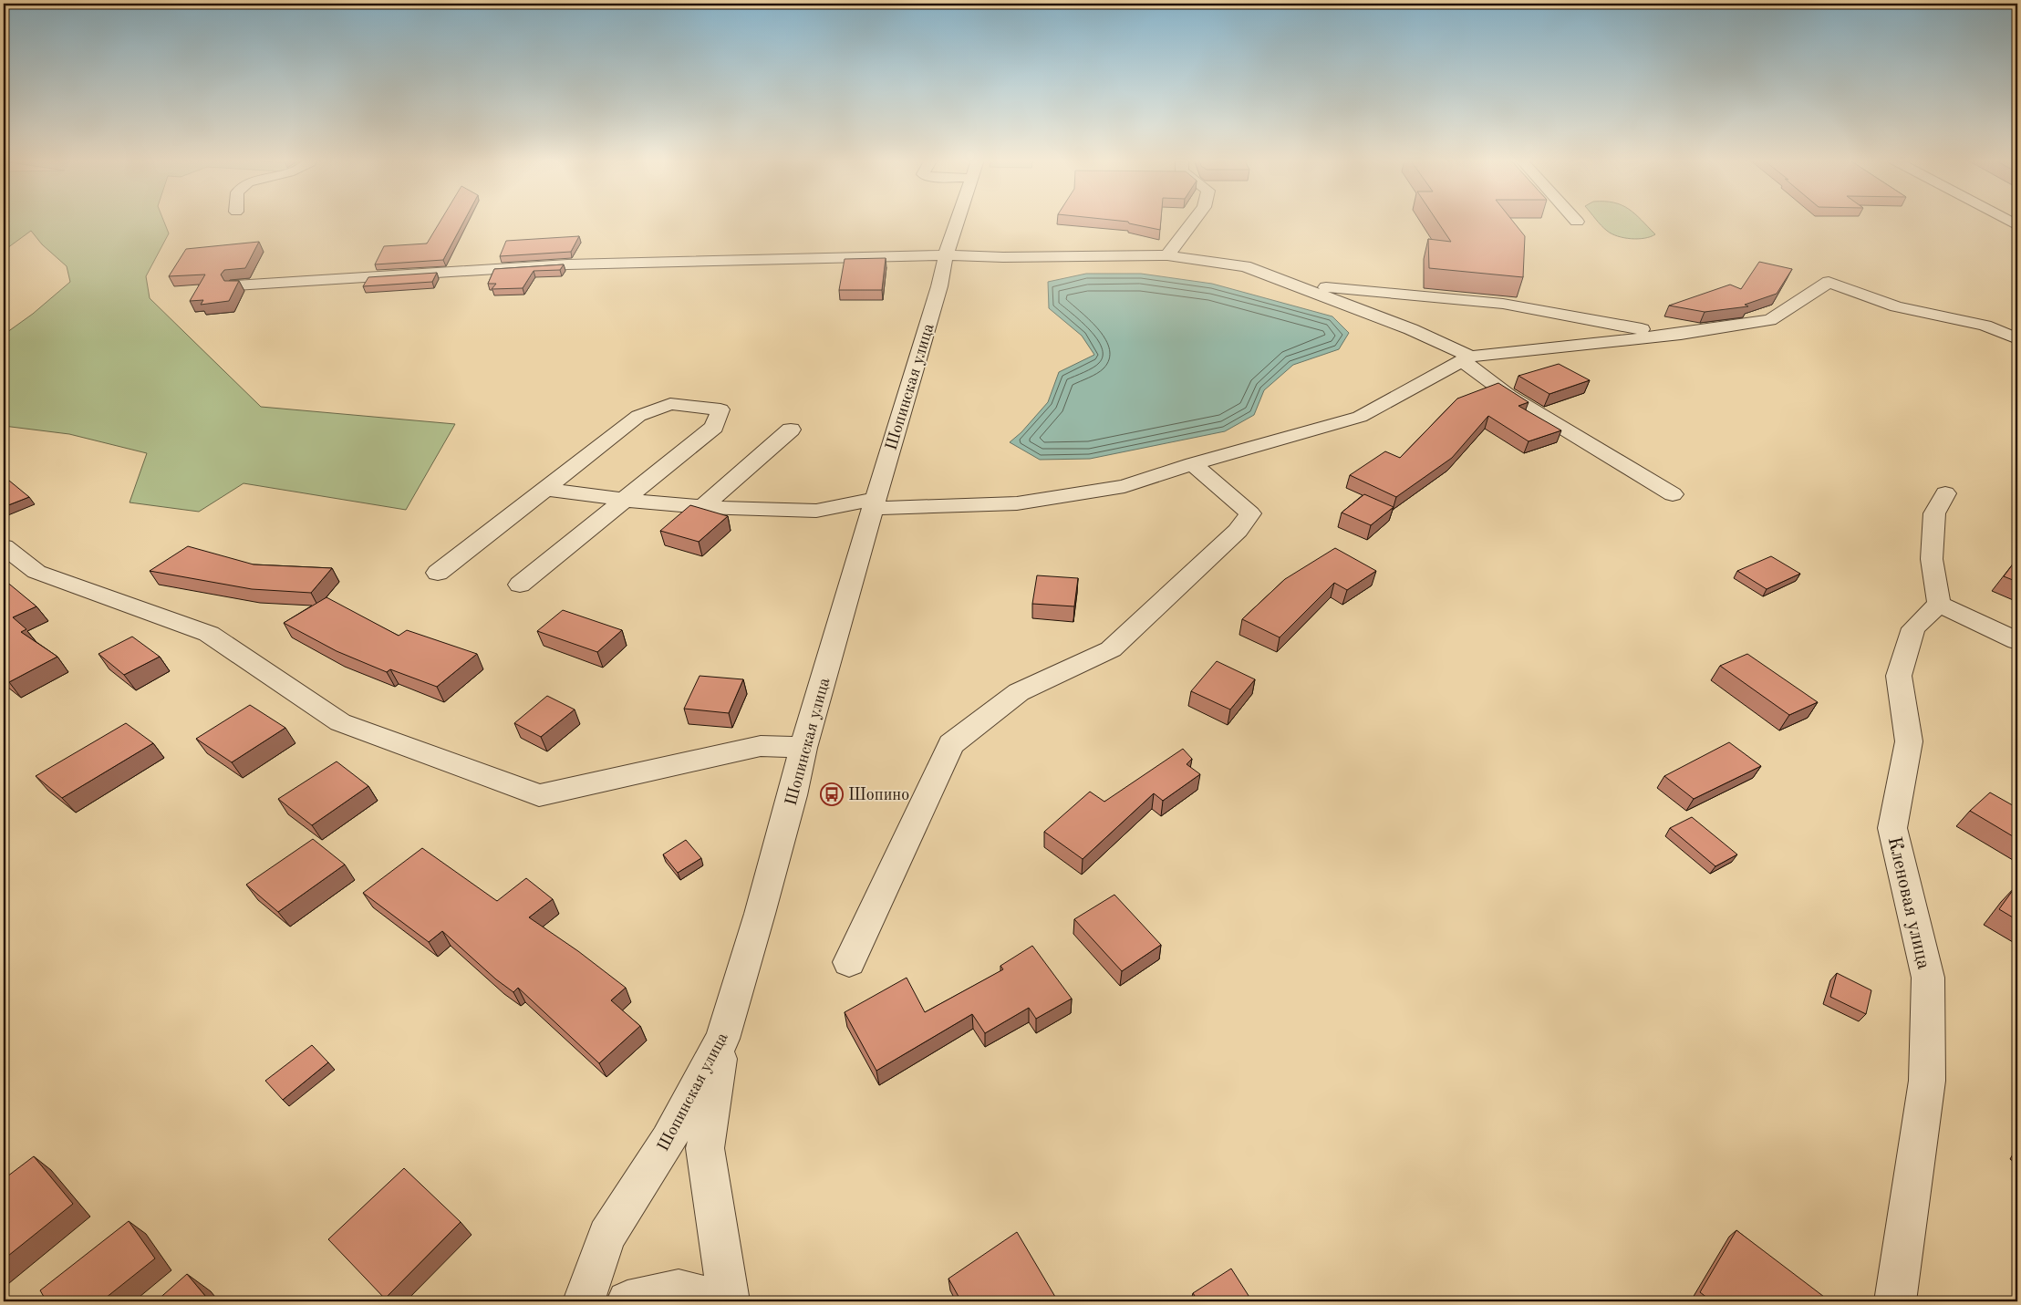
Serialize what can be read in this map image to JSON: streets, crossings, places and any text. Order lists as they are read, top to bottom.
{
  "streets": {
    "street": ["Шопинская улица", "Кленовая улица"]
  },
  "places": {
    "bus stop": ["Шопино"]
  }
}
